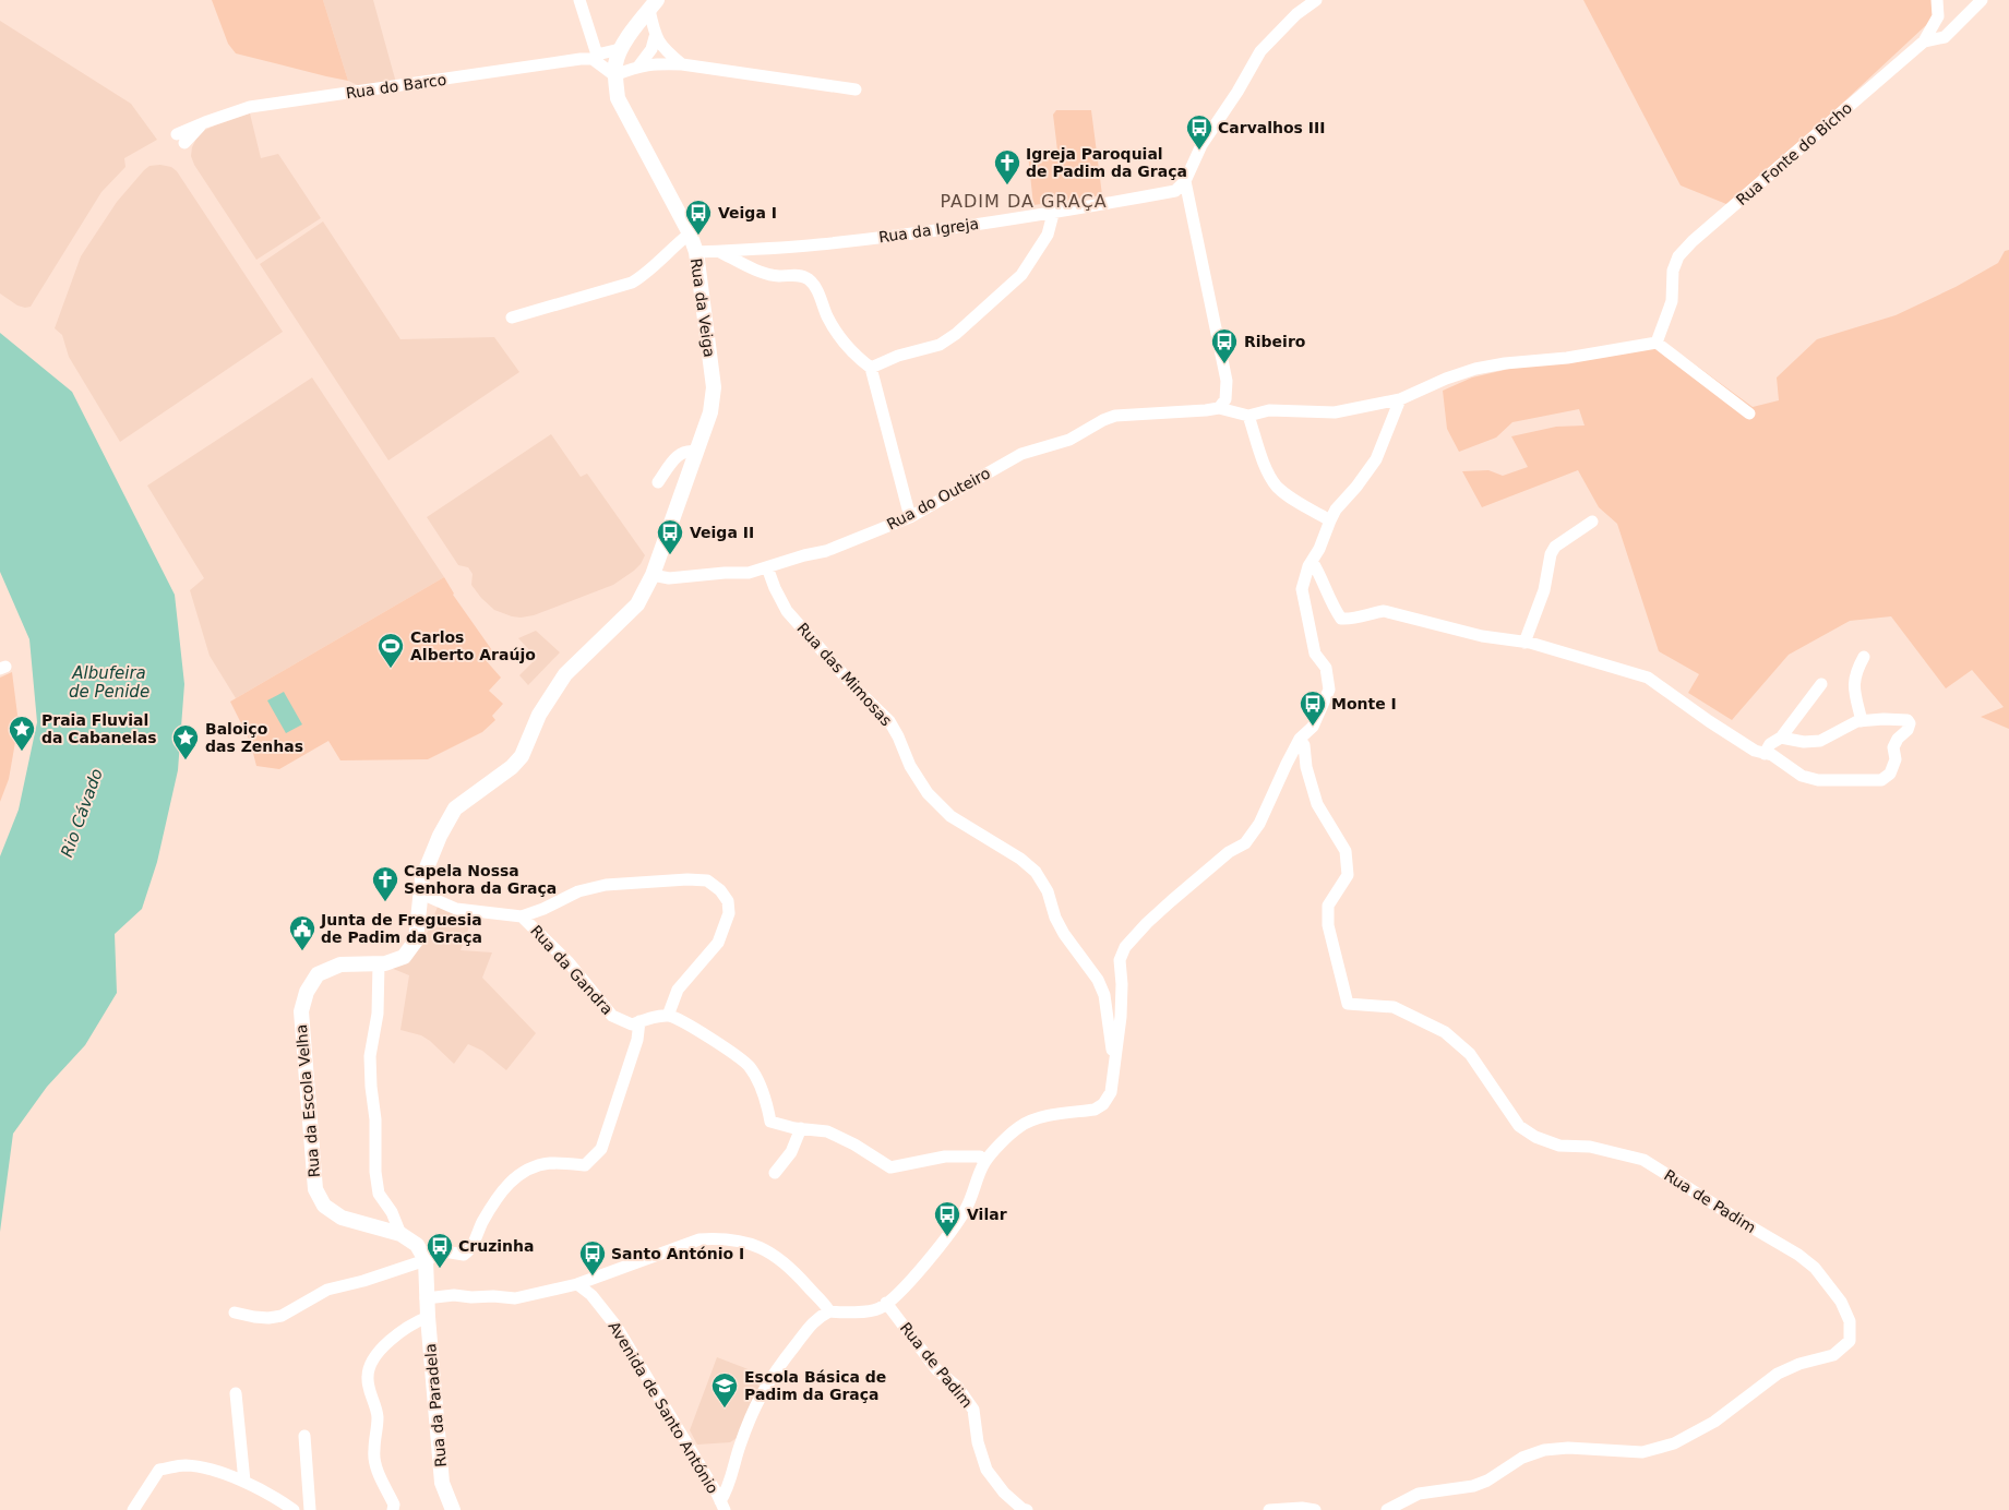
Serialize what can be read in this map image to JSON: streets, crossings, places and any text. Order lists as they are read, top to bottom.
{
  "streets": {
    "main road": ["Rua da Veiga", "Rua da Escola Velha", "Rua da Paradela"],
    "street": [
      "Rua do Barco",
      "Rua Fonte do Bicho",
      "Rua da Igreja",
      "Rua do Outeiro",
      "Rua das Mimosas",
      "Rua da Gandra",
      "Rua de Padim",
      "Avenida de Santo António"
    ]
  },
  "crossings": [
    ["Rua do Barco", "Rua da Veiga"],
    ["Rua da Igreja", "Rua da Veiga"],
    ["Rua da Veiga", "Rua do Outeiro"],
    ["Rua da Veiga", "Rua da Gandra"],
    ["Rua da Veiga", "Rua da Escola Velha"],
    ["Rua do Outeiro", "Rua das Mimosas"],
    ["Rua da Gandra", "Rua da Escola Velha"],
    ["Rua da Escola Velha", "Rua da Paradela"]
  ],
  "districts": ["PADIM DA GRAÇA"],
  "water": ["Albufeira de Penide", "Rio Cávado"],
  "places": {
    "bus stop": [
      "Carvalhos III",
      "Veiga I",
      "Ribeiro",
      "Veiga II",
      "Monte I",
      "Vilar",
      "Cruzinha",
      "Santo António I"
    ],
    "church": ["Igreja Paroquial de Padim da Graça", "Capela Nossa Senhora da Graça"],
    "sports": ["Carlos Alberto Araújo"],
    "place": ["Praia Fluvial da Cabanelas", "Baloiço das Zenhas"],
    "public building": ["Junta de Freguesia de Padim da Graça"],
    "school or university": ["Escola Básica de Padim da Graça"]
  }
}
